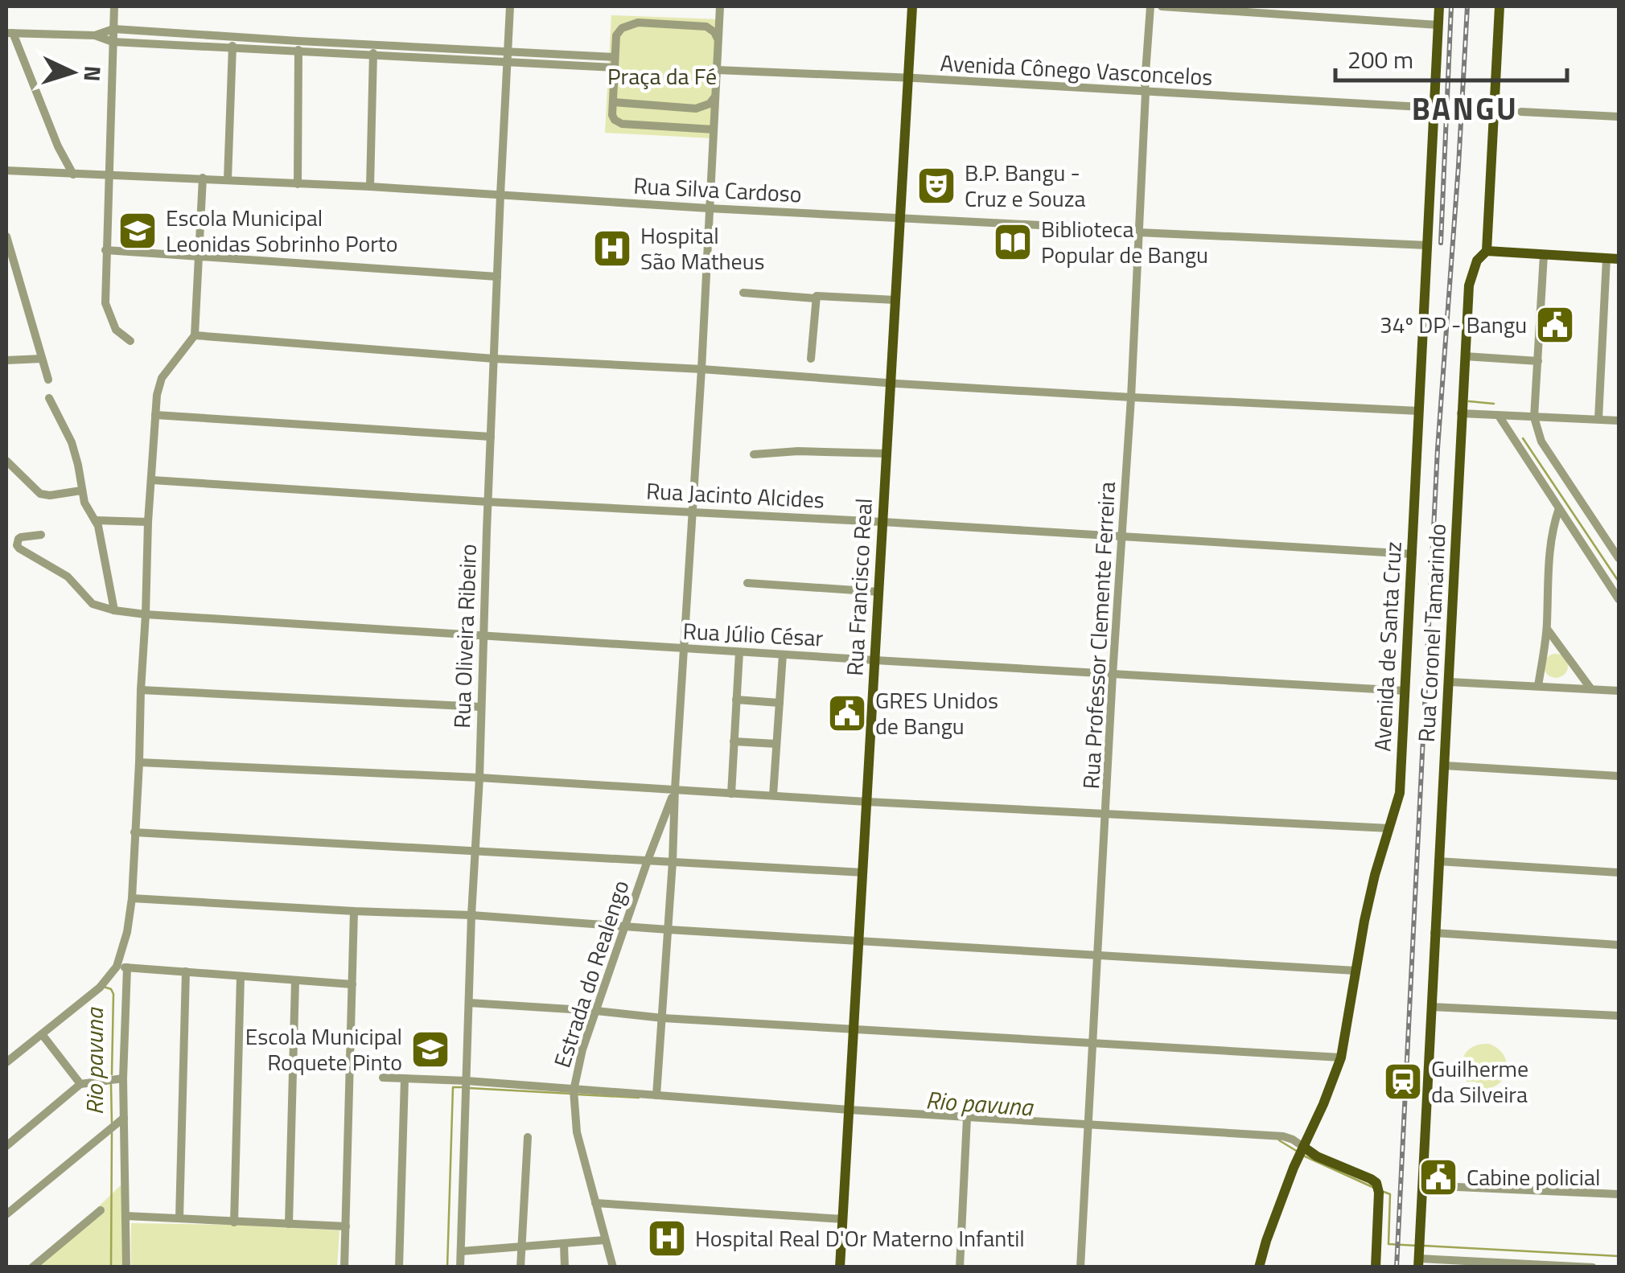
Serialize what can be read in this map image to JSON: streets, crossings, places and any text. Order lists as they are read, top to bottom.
{
  "streets": {
    "main road": ["Rua Francisco Real", "Rua Coronel Tamarindo", "Avenida de Santa Cruz"],
    "street": [
      "Avenida Cônego Vasconcelos",
      "Rua Silva Cardoso",
      "Rua Jacinto Alcides",
      "Rua Júlio César",
      "Rua Professor Clemente Ferreira",
      "Rua Oliveira Ribeiro",
      "Estrada do Realengo"
    ]
  },
  "crossings": [
    ["Avenida Cônego Vasconcelos", "Rua Francisco Real"],
    ["Avenida Cônego Vasconcelos", "Rua Professor Clemente Ferreira"],
    ["Avenida Cônego Vasconcelos", "Avenida de Santa Cruz"],
    ["Rua Silva Cardoso", "Rua Francisco Real"],
    ["Rua Silva Cardoso", "Rua Professor Clemente Ferreira"],
    ["Rua Silva Cardoso", "Rua Oliveira Ribeiro"],
    ["Rua Silva Cardoso", "Avenida de Santa Cruz"],
    ["Rua Jacinto Alcides", "Rua Francisco Real"],
    ["Rua Jacinto Alcides", "Rua Professor Clemente Ferreira"],
    ["Rua Jacinto Alcides", "Rua Oliveira Ribeiro"],
    ["Rua Jacinto Alcides", "Avenida de Santa Cruz"],
    ["Rua Francisco Real", "Rua Júlio César"],
    ["Rua Júlio César", "Rua Professor Clemente Ferreira"],
    ["Rua Júlio César", "Rua Oliveira Ribeiro"],
    ["Rua Júlio César", "Avenida de Santa Cruz"]
  ],
  "districts": ["BANGU"],
  "water": ["Rio pavuna"],
  "parks": ["Praça da Fé"],
  "places": {
    "theatre": ["B.P. Bangu - Cruz e Souza"],
    "school or university": ["Escola Municipal Leonidas Sobrinho Porto", "Escola Municipal Roquete Pinto"],
    "library": ["Biblioteca Popular de Bangu"],
    "hospital": ["Hospital São Matheus", "Hospital Real D'Or Materno Infantil"],
    "public building": ["34º DP - Bangu", "GRES Unidos de Bangu", "Cabine policial"],
    "station": ["Guilherme da Silveira"]
  },
  "scale_bar": "200 m",
  "north": "right"
}
